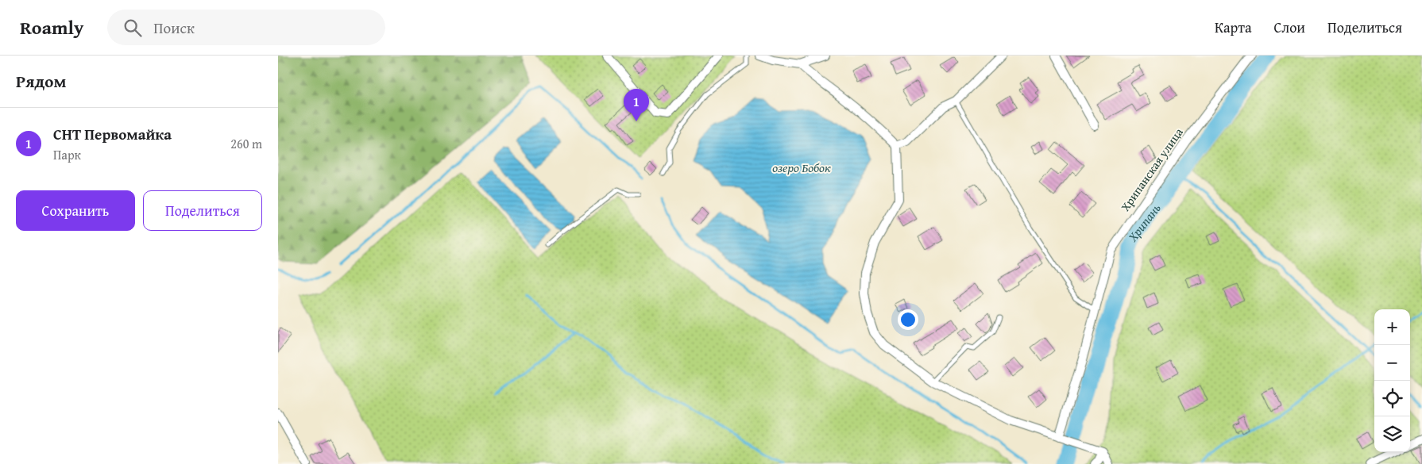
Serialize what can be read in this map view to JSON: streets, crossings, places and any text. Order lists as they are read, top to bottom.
{
  "streets": {
    "street": ["Хрипанская улица"]
  },
  "water": ["озеро Бобок", "Хрипань"],
  "page": {
    "header": "Roamly",
    "search": "Поиск",
    "nav": ["Карта", "Слои", "Поделиться"],
    "heading": "Рядом",
    "pins": "1",
    "list": [
      {
        "mark": "1",
        "name": "СНТ Первомайка",
        "note": "Парк",
        "value": "260 m"
      }
    ],
    "buttons": ["Сохранить", "Поделиться"],
    "map_buttons": ["+", "−"]
  }
}
